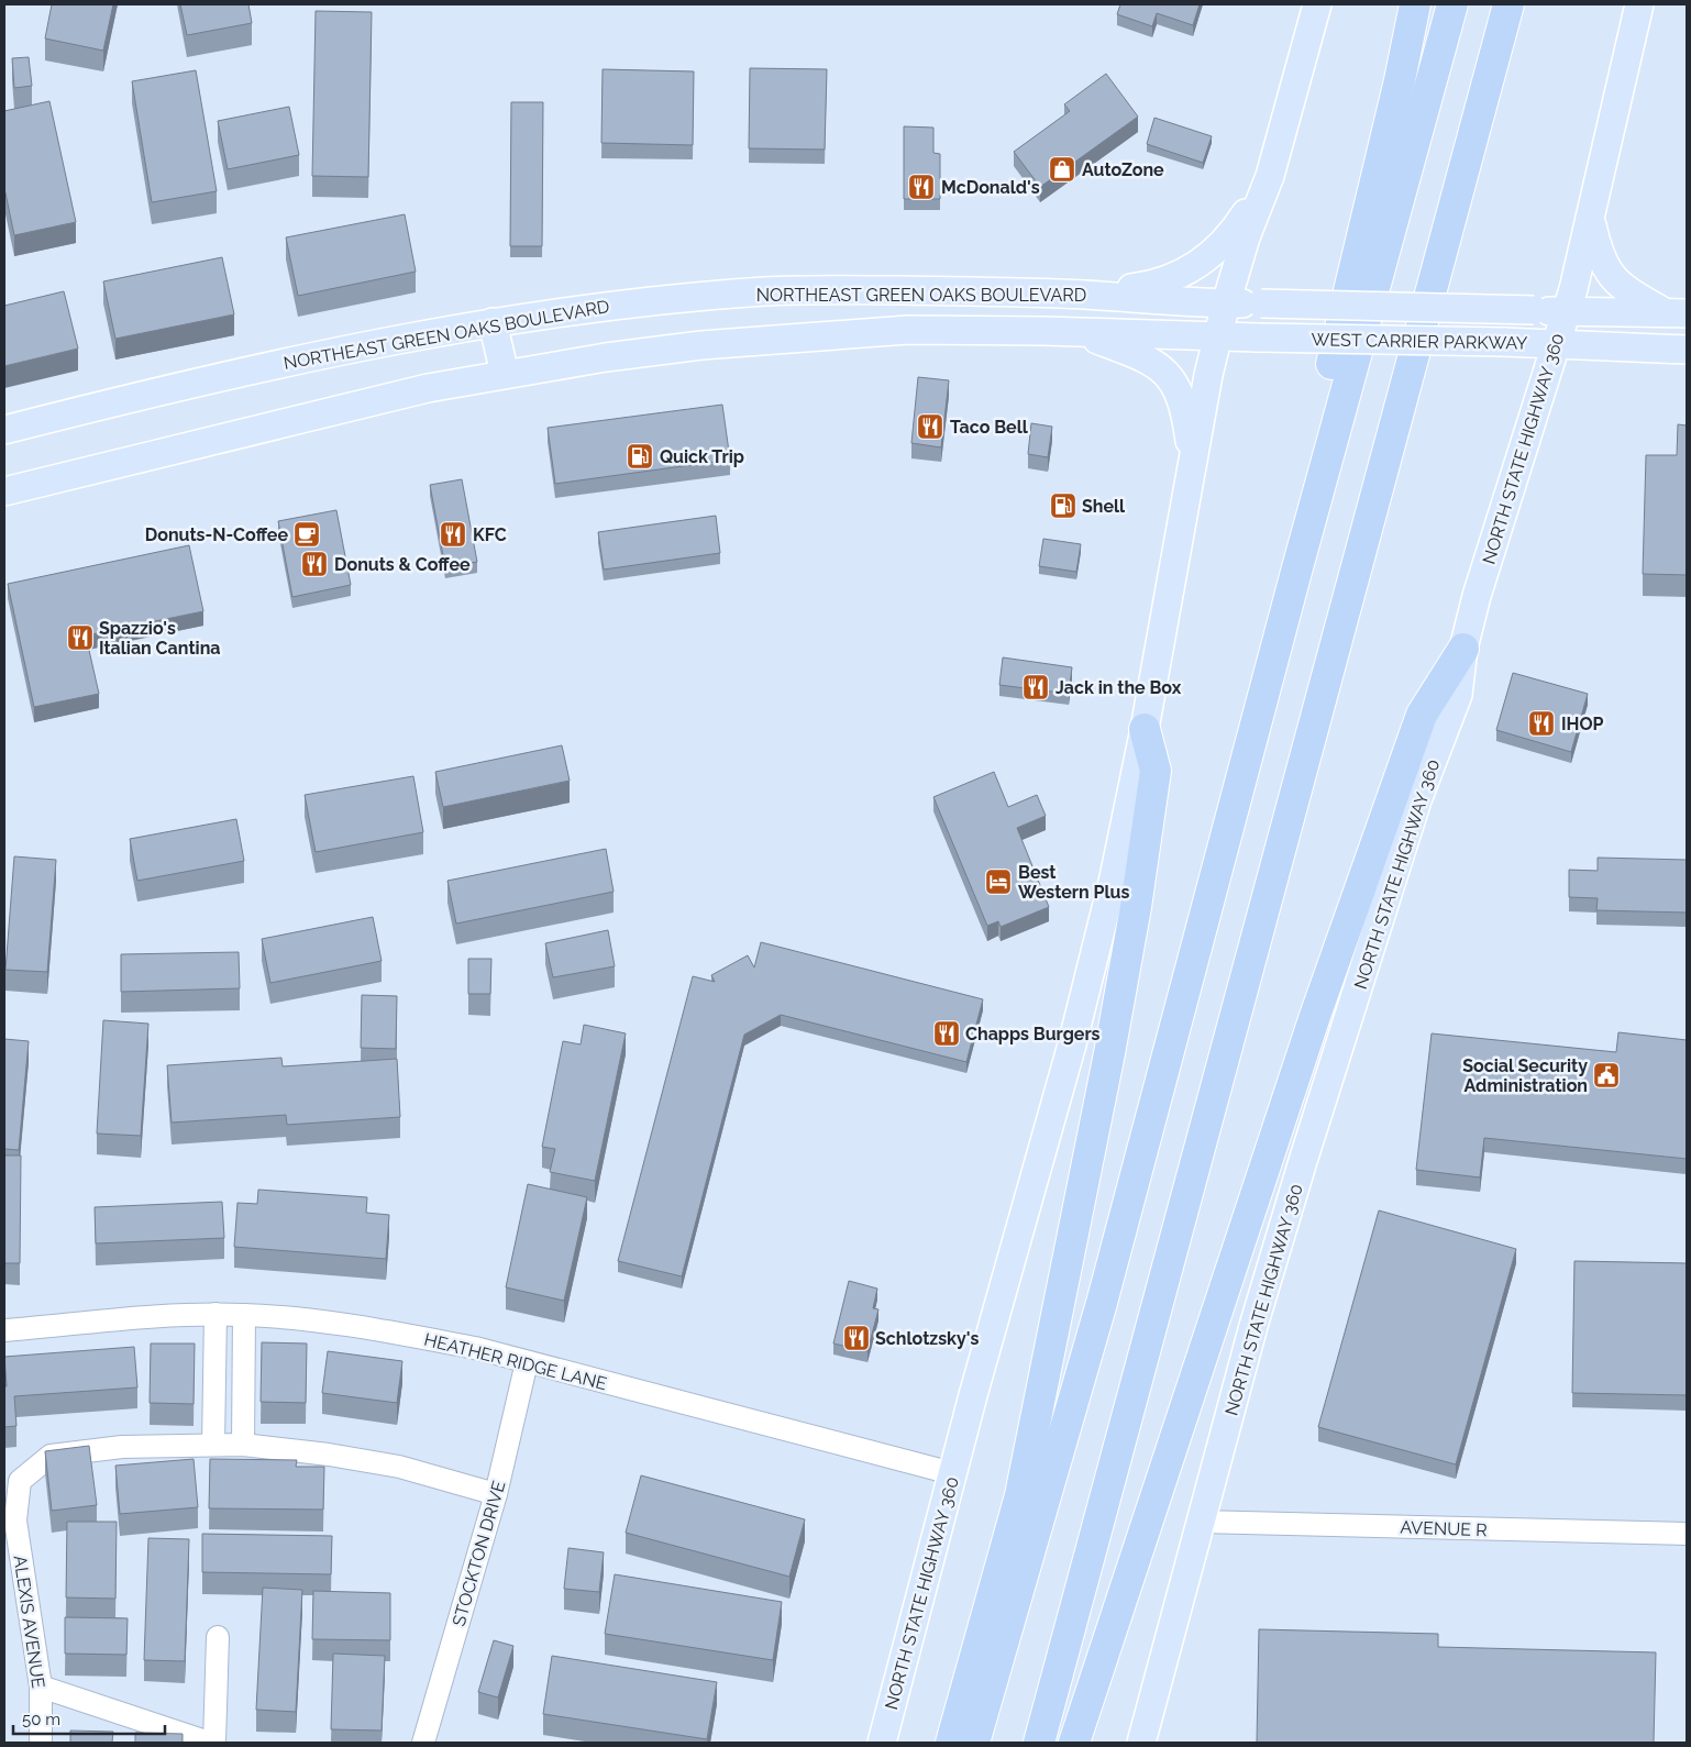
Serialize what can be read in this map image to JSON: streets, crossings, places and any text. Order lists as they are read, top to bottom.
{
  "streets": {
    "main road": ["NORTHEAST GREEN OAKS BOULEVARD", "WEST CARRIER PARKWAY", "NORTH STATE HIGHWAY 360"],
    "street": [
      "HEATHER RIDGE LANE",
      "AVENUE R",
      "STOCKTON DRIVE",
      "ALEXIS AVENUE"
    ]
  },
  "crossings": [
    ["NORTHEAST GREEN OAKS BOULEVARD", "WEST CARRIER PARKWAY"],
    ["NORTHEAST GREEN OAKS BOULEVARD", "NORTH STATE HIGHWAY 360"],
    ["WEST CARRIER PARKWAY", "NORTH STATE HIGHWAY 360"],
    ["NORTH STATE HIGHWAY 360", "HEATHER RIDGE LANE"],
    ["NORTH STATE HIGHWAY 360", "AVENUE R"],
    ["HEATHER RIDGE LANE", "STOCKTON DRIVE"]
  ],
  "places": {
    "shop": ["AutoZone"],
    "restaurant": [
      "McDonald's",
      "Taco Bell",
      "KFC",
      "Donuts & Coffee",
      "Spazzio's Italian Cantina",
      "Jack in the Box",
      "IHOP",
      "Chapps Burgers",
      "Schlotzsky's"
    ],
    "fuel station": ["Quick Trip", "Shell"],
    "cafe": ["Donuts-N-Coffee"],
    "hotel": ["Best Western Plus"],
    "public building": ["Social Security Administration"]
  },
  "scale_bar": "50 m"
}
